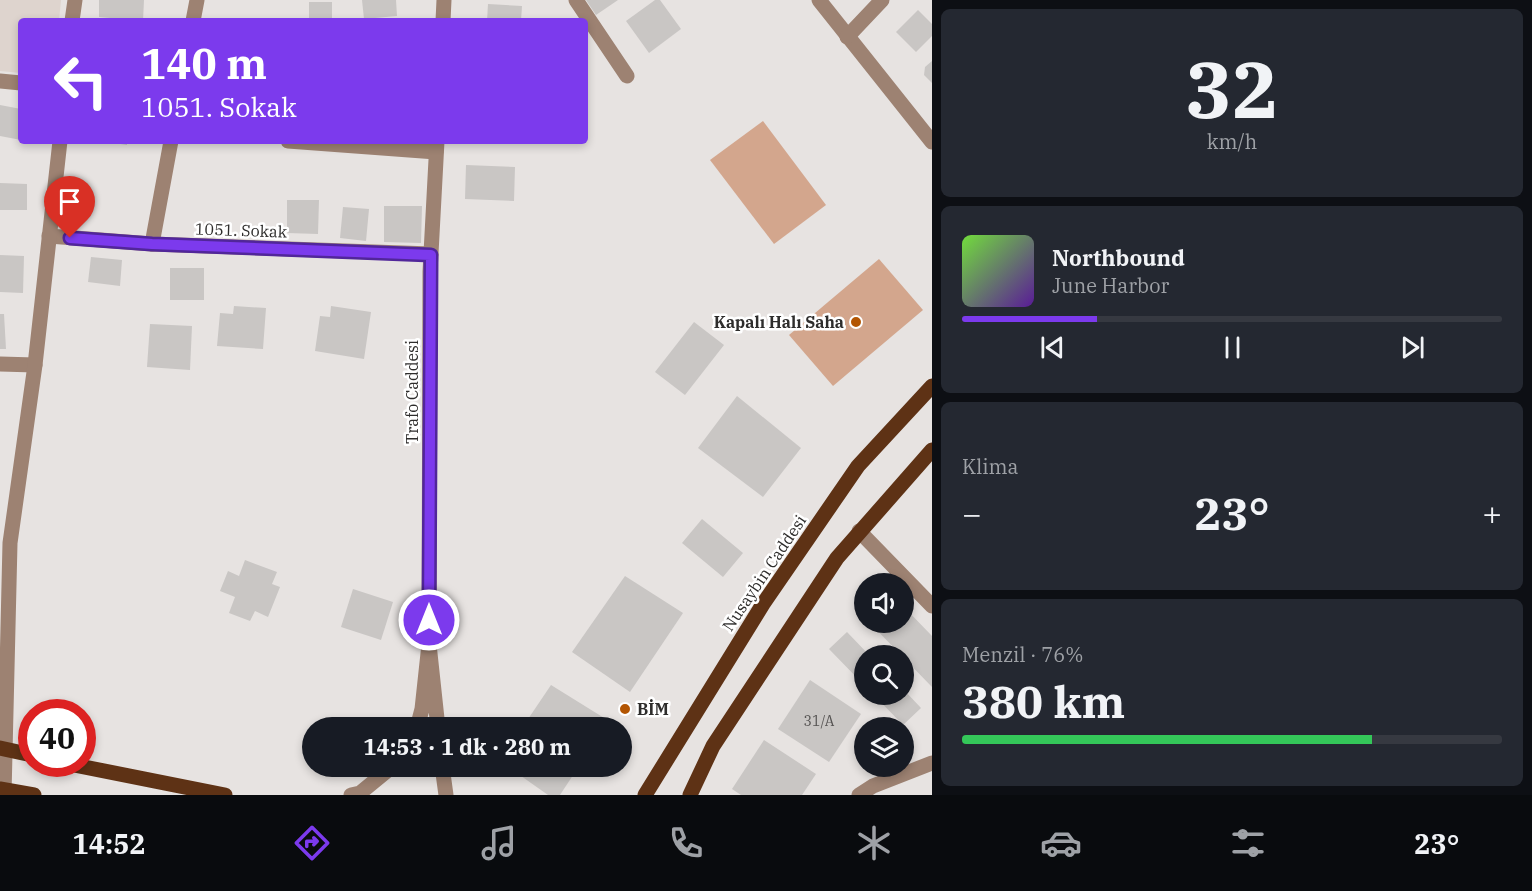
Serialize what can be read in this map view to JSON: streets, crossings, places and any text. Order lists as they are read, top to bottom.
{
  "streets": {
    "main road": ["Nusaybin Caddesi"],
    "street": ["1051. Sokak", "Trafo Caddesi"]
  },
  "crossings": [
    ["1051. Sokak", "Trafo Caddesi"]
  ],
  "places": ["Kapalı Halı Saha", "BİM"],
  "house_numbers": ["31/A"],
  "page": {
    "tile": [
      ["32", "km/h"],
      "Klima",
      ["Menzil · 76%", "380 km"]
    ],
    "turn": ["140 m", "1051. Sokak"],
    "song": ["Northbound", "June Harbor"],
    "heat": ["−", "23°", "+"],
    "limit": "40",
    "trip": "14:53 · 1 dk · 280 m",
    "tabs": ["14:52", "23°"]
  }
}
